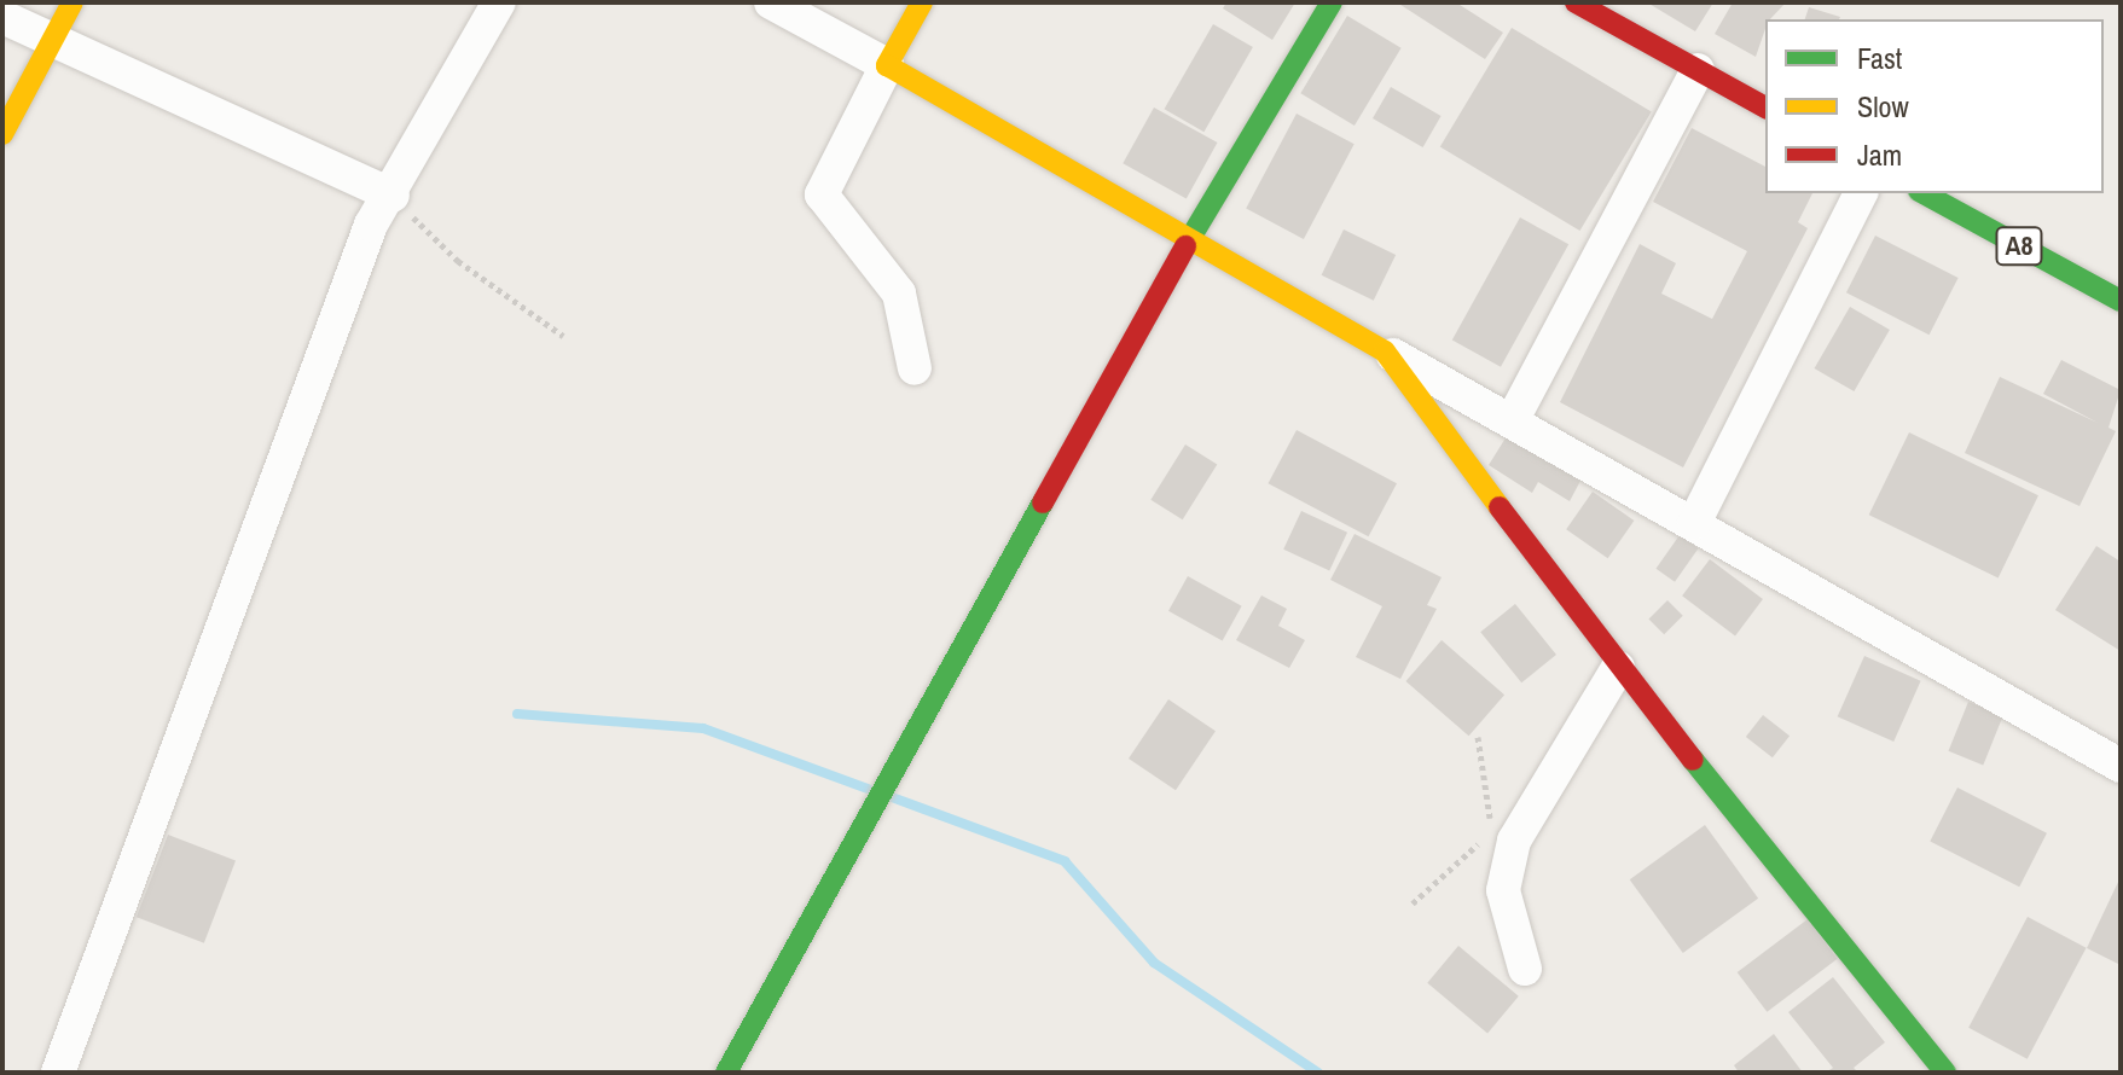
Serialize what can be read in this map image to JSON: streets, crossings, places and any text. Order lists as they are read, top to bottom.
{
  "streets": {
    "street": ["A8"]
  },
  "legend": ["Fast", "Slow", "Jam"]
}
